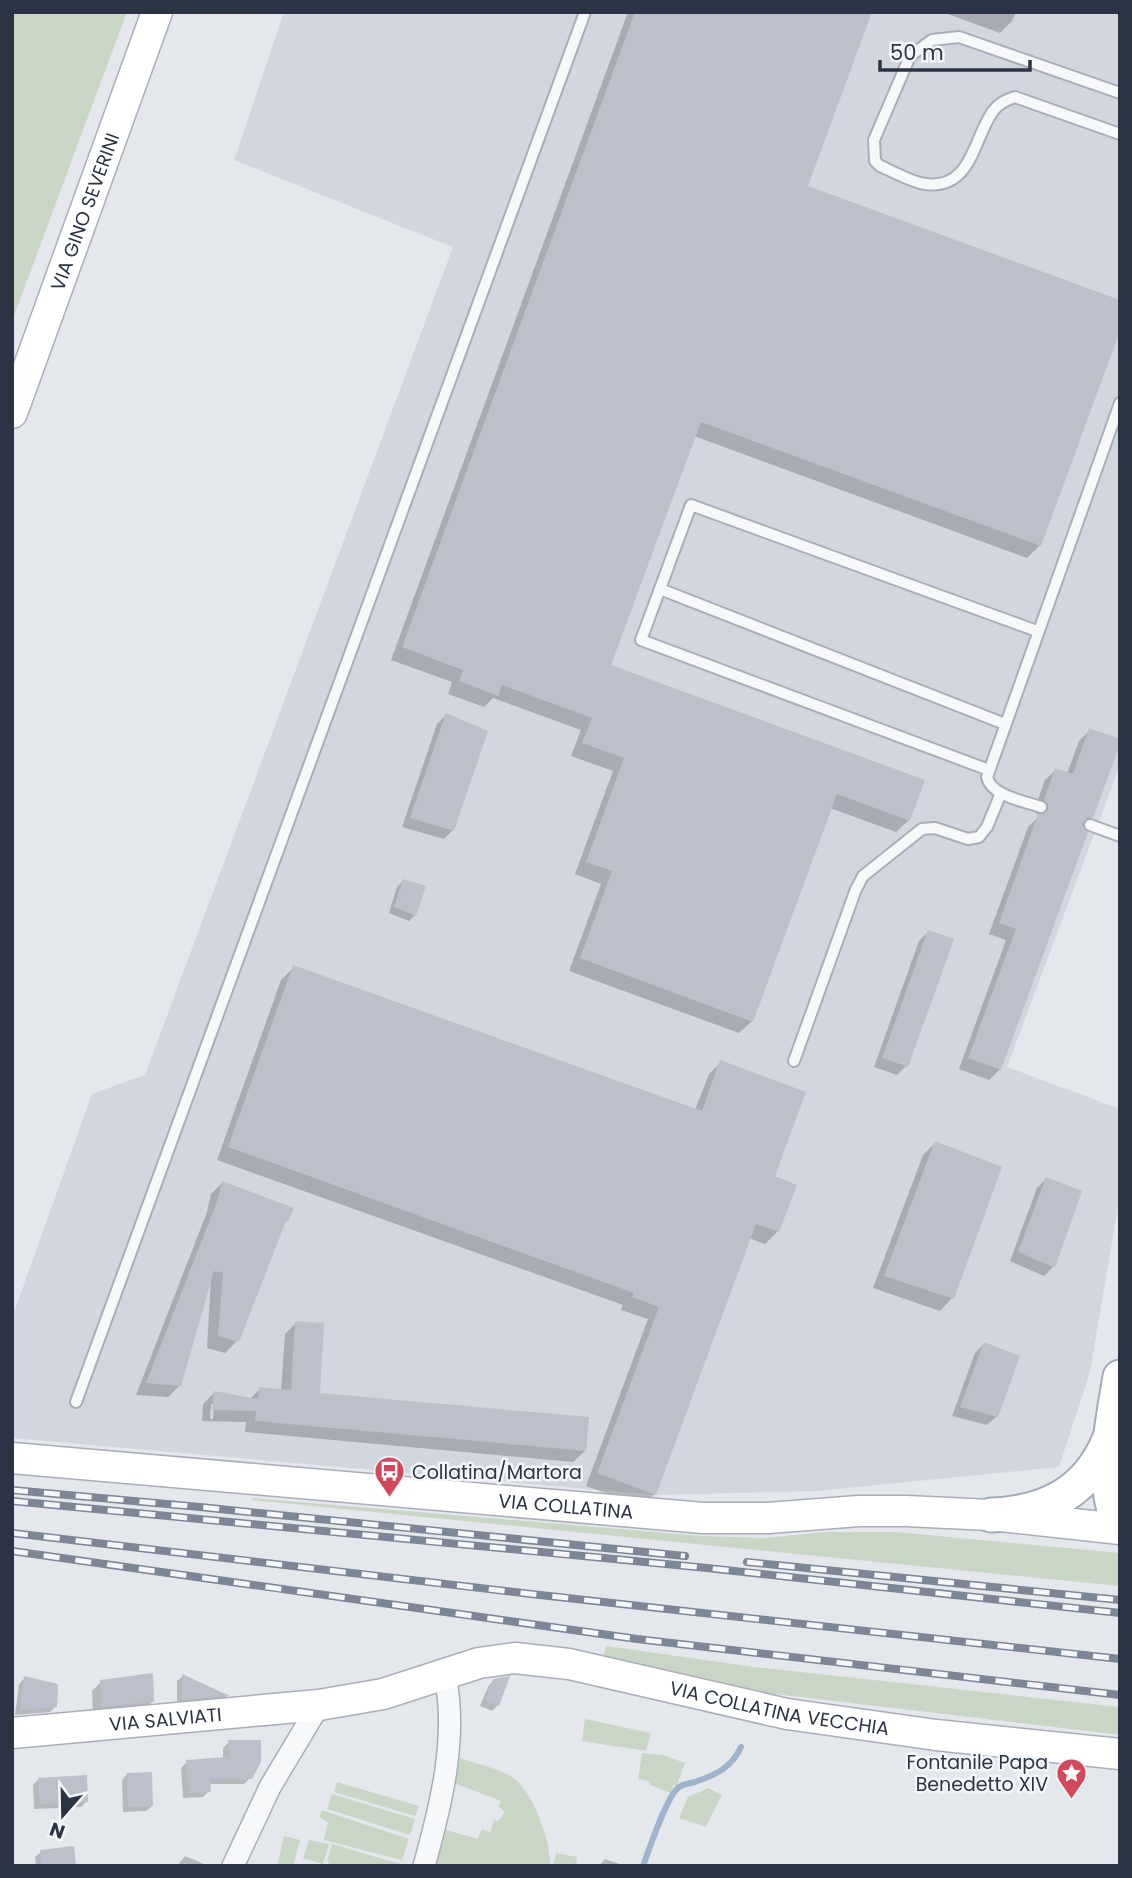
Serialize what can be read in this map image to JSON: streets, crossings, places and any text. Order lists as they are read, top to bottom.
{
  "streets": {
    "street": [
      "VIA GINO SEVERINI",
      "VIA COLLATINA",
      "VIA COLLATINA VECCHIA",
      "VIA SALVIATI"
    ]
  },
  "crossings": [
    ["VIA COLLATINA VECCHIA", "VIA SALVIATI"]
  ],
  "places": {
    "bus stop": ["Collatina/Martora"],
    "place": ["Fontanile Papa Benedetto XIV"]
  },
  "scale_bar": "50 m",
  "north": "bottom"
}
